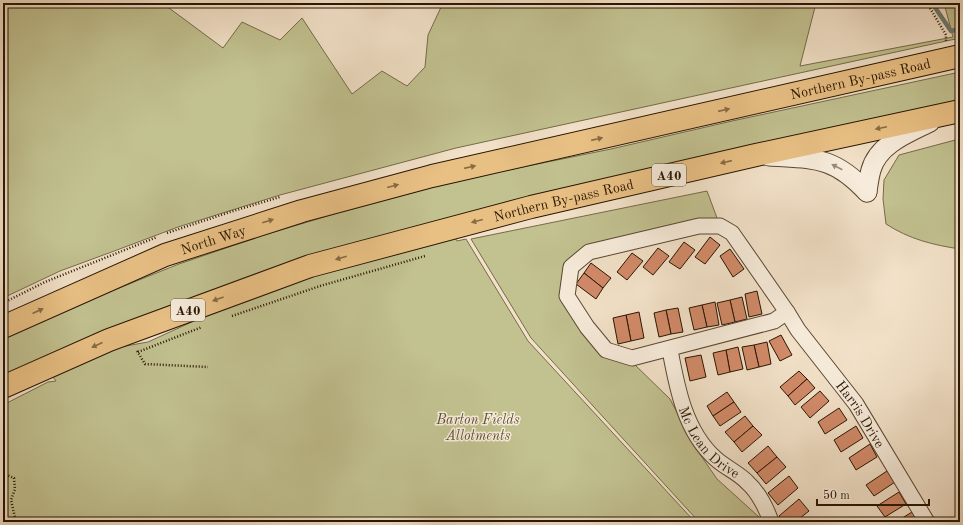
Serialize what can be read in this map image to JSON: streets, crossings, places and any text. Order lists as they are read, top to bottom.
{
  "streets": {
    "highway": ["Northern By-pass Road", "A40", "North Way"],
    "street": ["Harris Drive", "Mc Lean Drive"]
  },
  "crossings": [
    ["Northern By-pass Road", "North Way"],
    ["Harris Drive", "Mc Lean Drive"]
  ],
  "one_way": ["North Way"],
  "parks": ["Barton Fields Allotments"],
  "scale_bar": "50 m"
}
